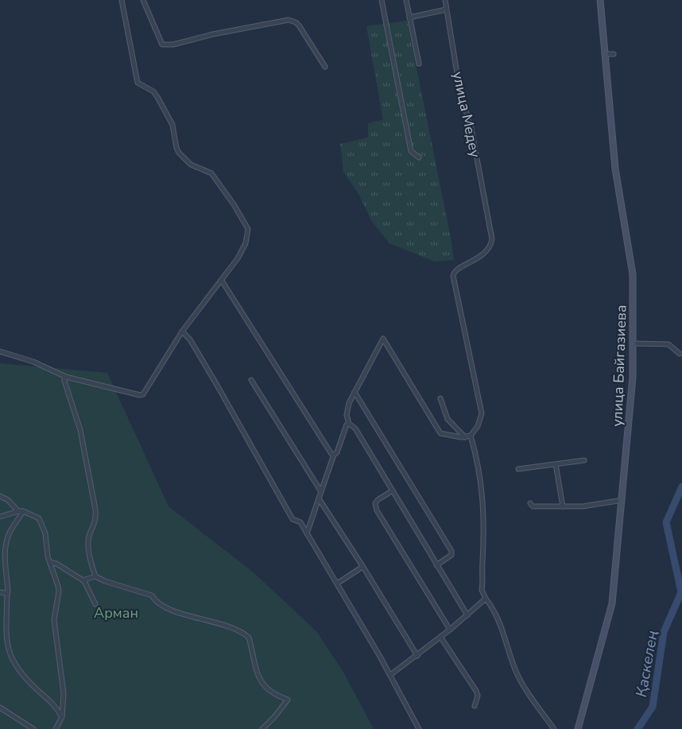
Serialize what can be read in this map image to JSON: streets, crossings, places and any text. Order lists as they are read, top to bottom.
{
  "streets": {
    "main road": ["улица Байгазиева"],
    "street": ["улица Медеу"]
  },
  "water": ["Қаскелең"],
  "parks": ["Арман"]
}
